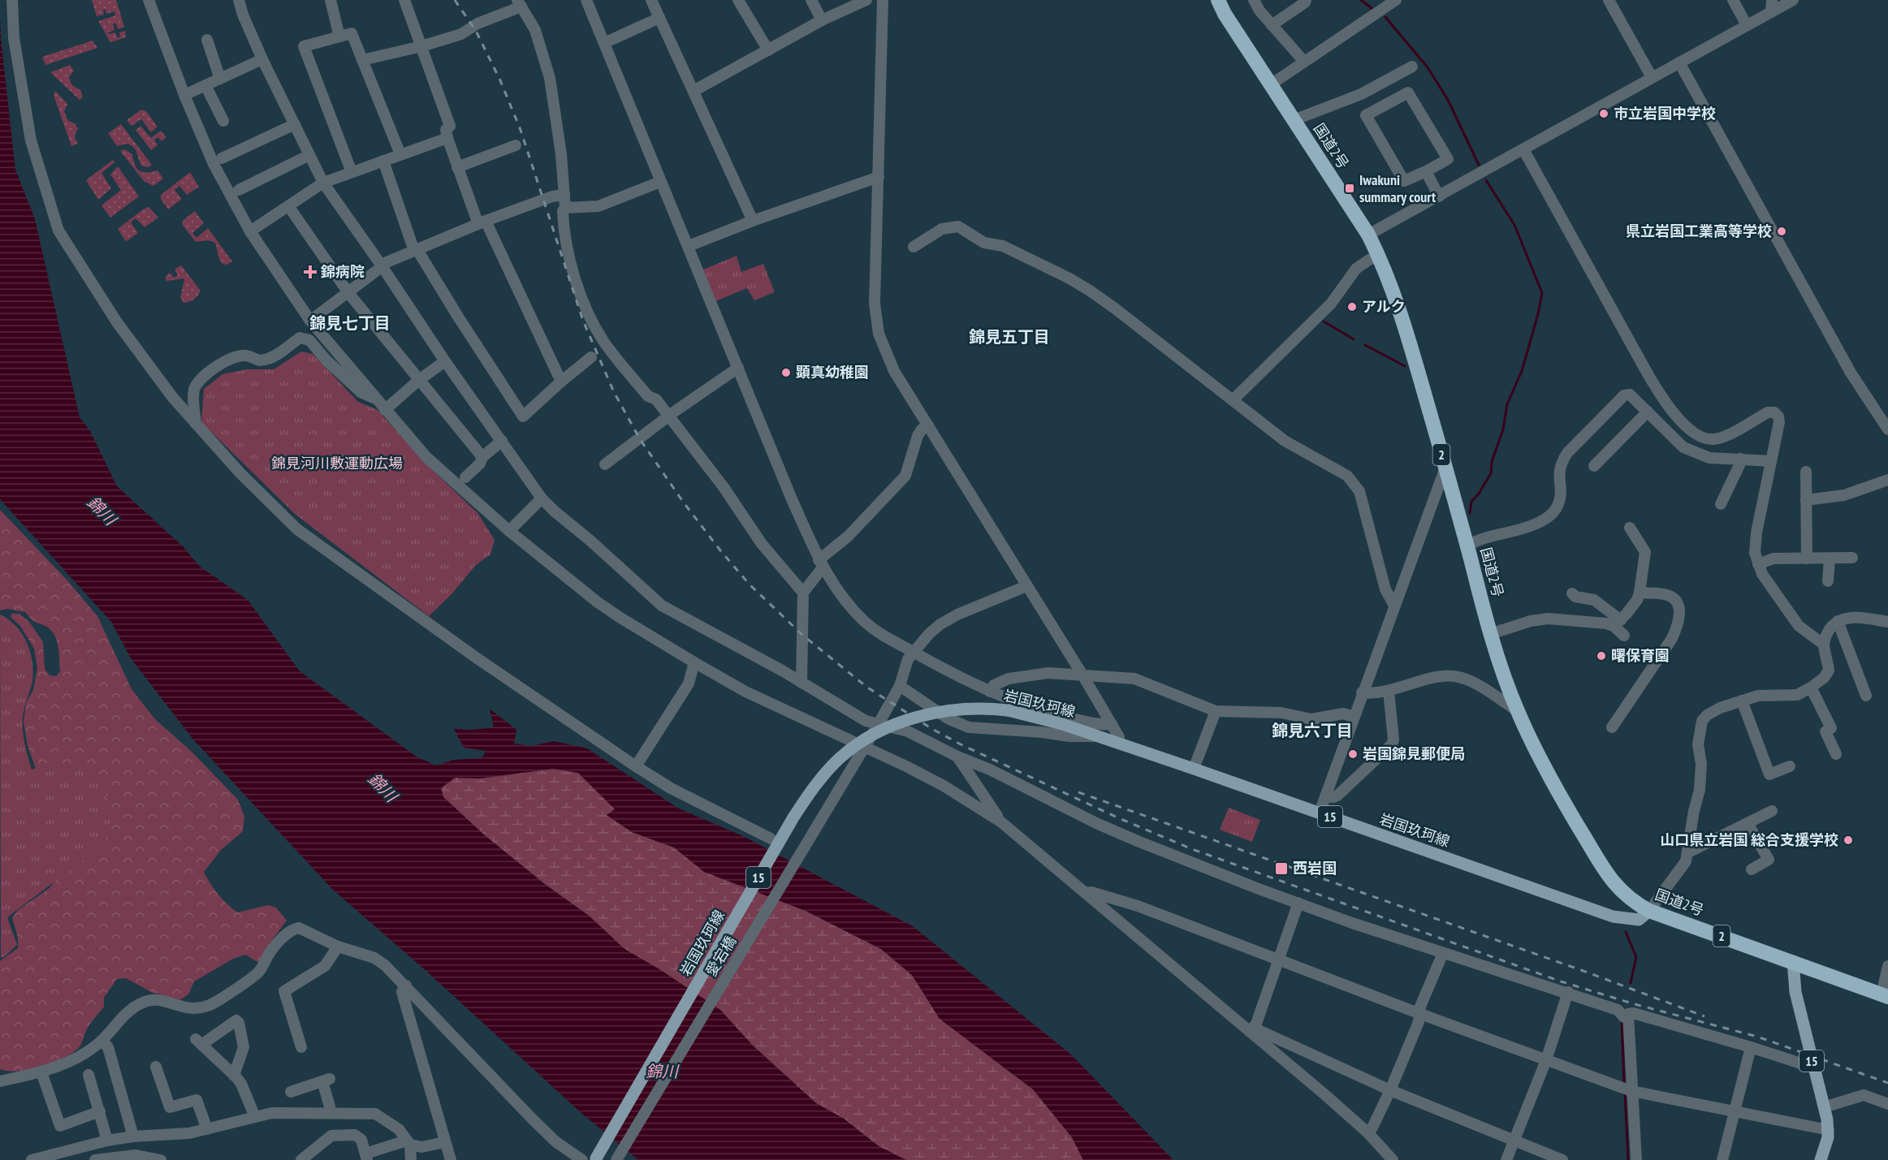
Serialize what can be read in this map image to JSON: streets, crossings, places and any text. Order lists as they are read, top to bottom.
{
  "streets": {
    "highway": ["国道2号", "2"],
    "main road": ["岩国玖珂線", "15"],
    "street": ["愛宕橋"]
  },
  "crossings": [
    ["国道2号", "岩国玖珂線"],
    ["国道2号", "15"]
  ],
  "districts": ["錦見七丁目", "錦見五丁目", "錦見六丁目"],
  "water": ["錦川"],
  "parks": ["錦見河川敷運動広場"],
  "places": {
    "other": [
      "市立岩国中学校",
      "県立岩国工業高等学校",
      "アルク",
      "顕真幼稚園",
      "曙保育園",
      "岩国錦見郵便局",
      "山口県立岩国 総合支援学校"
    ],
    "transit": ["Iwakuni summary court", "西岩国"],
    "health": ["錦病院"]
  }
}
